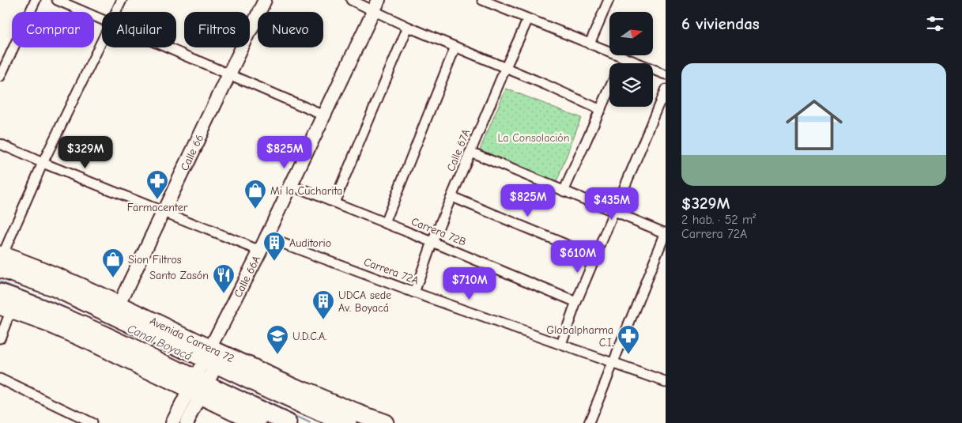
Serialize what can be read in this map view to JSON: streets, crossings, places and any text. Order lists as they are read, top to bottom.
{
  "streets": {
    "highway": ["Avenida Carrera 72"],
    "street": [
      "Calle 67A",
      "Calle 66",
      "Carrera 72B",
      "Carrera 72A",
      "Calle 66A"
    ]
  },
  "crossings": [
    ["Calle 67A", "Carrera 72B"],
    ["Calle 67A", "Carrera 72A"],
    ["Calle 66", "Avenida Carrera 72"],
    ["Carrera 72B", "Calle 66A"],
    ["Carrera 72A", "Calle 66A"],
    ["Calle 66A", "Avenida Carrera 72"]
  ],
  "water": ["Canal Boyacá"],
  "parks": ["La Consolación"],
  "places": {
    "pharmacy": ["Farmacenter", "Globalpharma C.I."],
    "shop": ["Mi la Cucharita", "Sion Filtros"],
    "building": ["Auditorio", "UDCA sede Av. Boyacá"],
    "restaurant": ["Santo Zasón"],
    "school or university": ["U.D.C.A."]
  },
  "north": "right",
  "page": {
    "heading": "6 viviendas",
    "chip": [
      "Comprar",
      "Alquilar",
      "Filtros",
      "Nuevo"
    ],
    "list": [
      {
        "name": "$329M",
        "note": "2 hab. · 52 m² · Carrera 72A"
      }
    ],
    "price": [
      "$329M",
      "$825M",
      "$825M",
      "$435M",
      "$610M",
      "$710M"
    ]
  }
}
